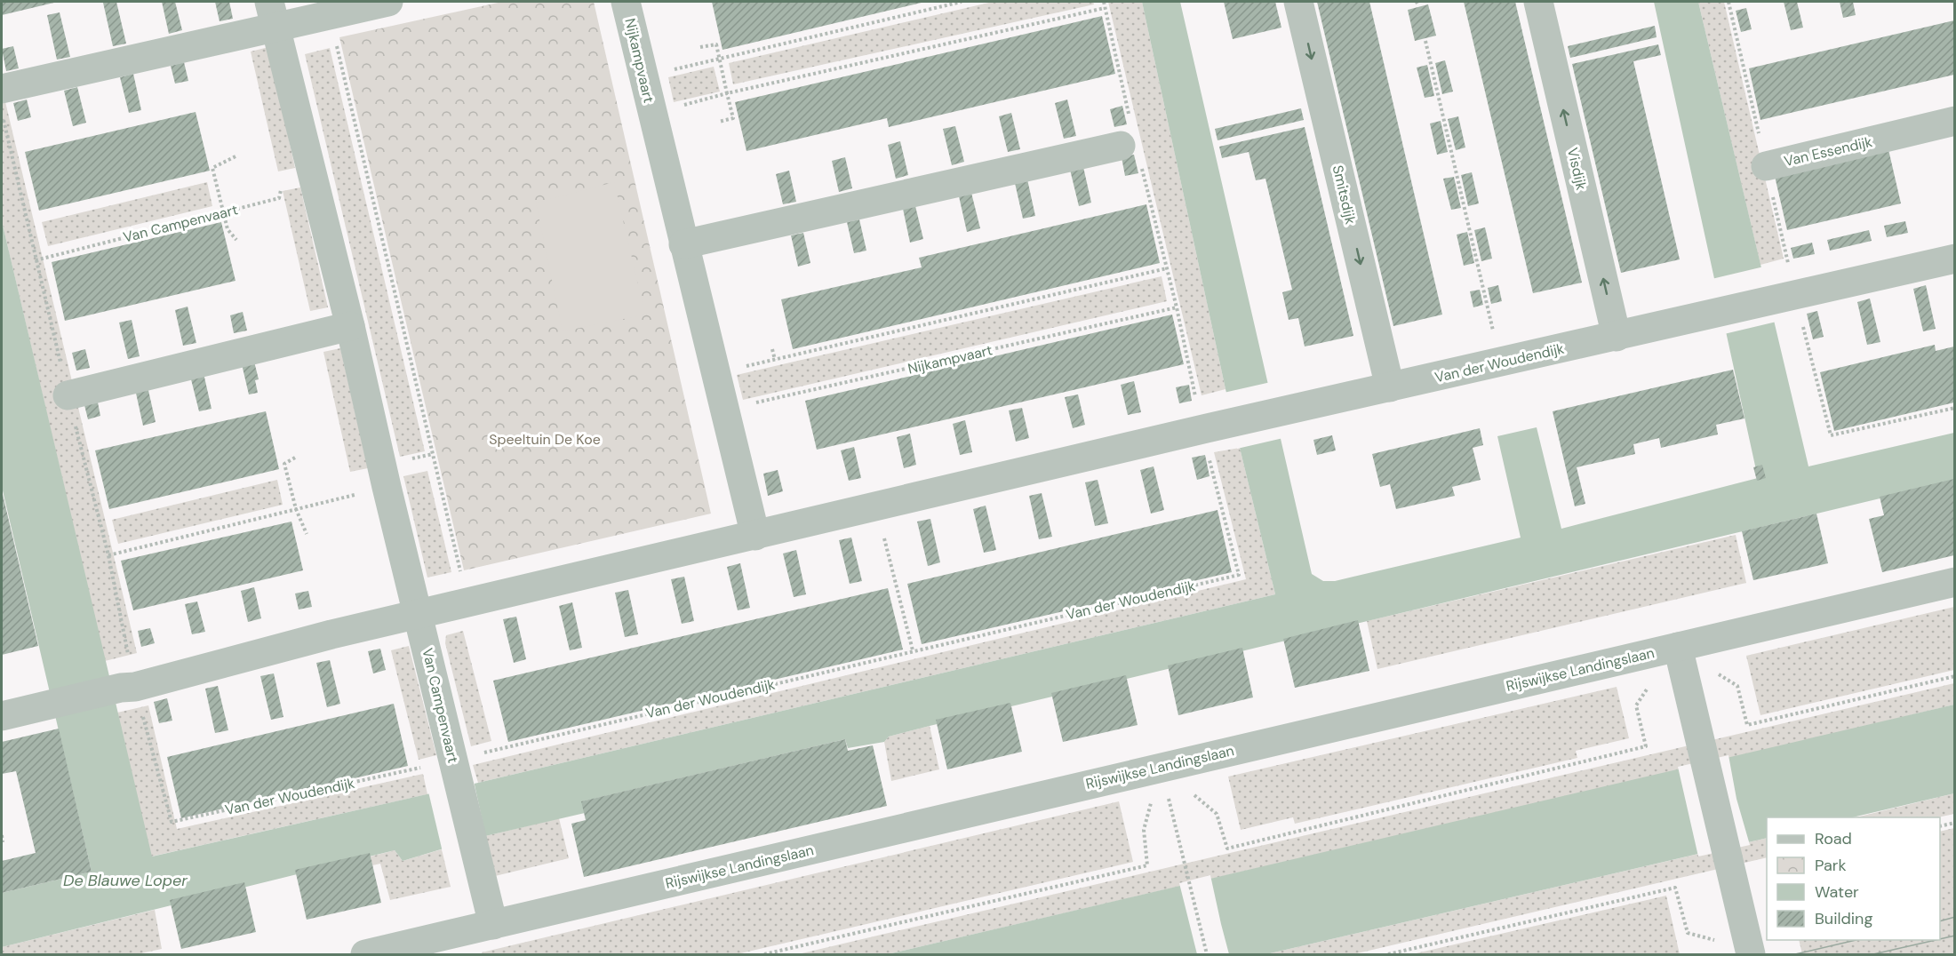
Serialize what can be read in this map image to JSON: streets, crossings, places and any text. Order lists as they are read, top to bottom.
{
  "streets": {
    "street": [
      "Nijkampvaart",
      "Van Essendijk",
      "Visdijk",
      "Smitsdijk",
      "Van Campenvaart",
      "Van der Woudendijk",
      "Rijswijkse Landingslaan"
    ]
  },
  "crossings": [
    ["Nijkampvaart", "Van der Woudendijk"],
    ["Visdijk", "Van der Woudendijk"],
    ["Smitsdijk", "Van der Woudendijk"],
    ["Van Campenvaart", "Van der Woudendijk"],
    ["Van Campenvaart", "Rijswijkse Landingslaan"]
  ],
  "one_way": ["Visdijk", "Smitsdijk"],
  "water": ["De Blauwe Loper"],
  "parks": ["Speeltuin De Koe"],
  "legend": [
    "Road",
    "Park",
    "Water",
    "Building"
  ]
}
